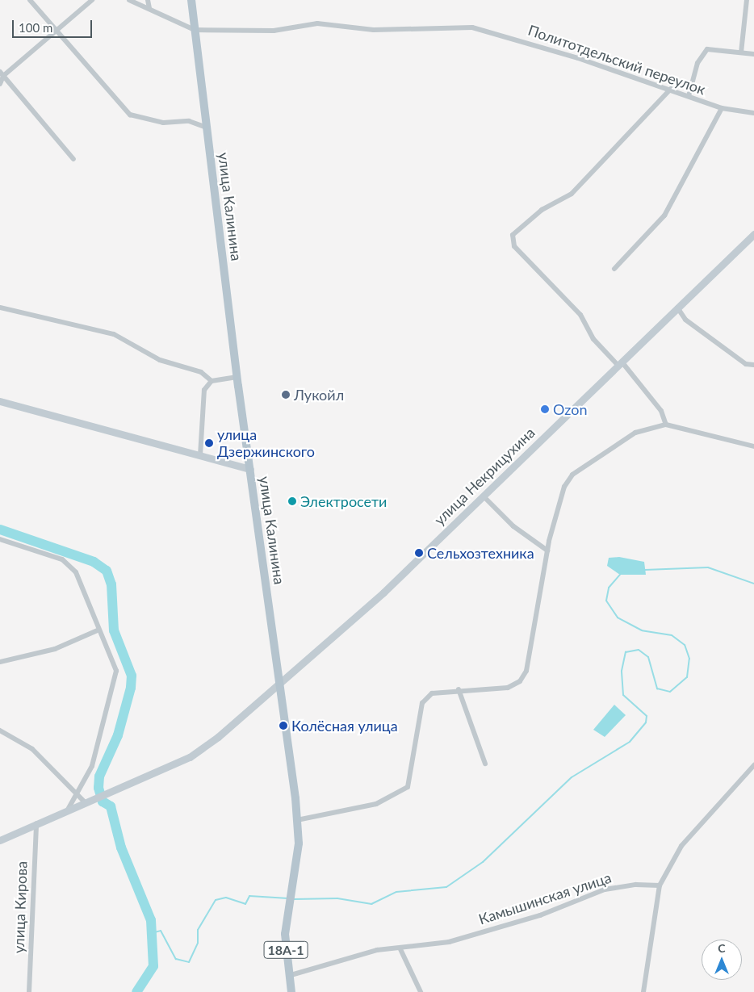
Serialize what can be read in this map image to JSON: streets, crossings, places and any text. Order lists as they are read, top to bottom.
{
  "streets": {
    "main road": ["улица Калинина", "18А-1"],
    "street": [
      "Политотдельский переулок",
      "улица Некрицухина",
      "Камышинская улица",
      "улица Кирова"
    ]
  },
  "crossings": [
    ["Политотдельский переулок", "улица Калинина"],
    ["улица Калинина", "улица Некрицухина"],
    ["улица Калинина", "Камышинская улица"]
  ],
  "places": [
    "Лукойл",
    "Ozon",
    "улица Дзержинского",
    "Электросети",
    "Сельхозтехника",
    "Колёсная улица"
  ],
  "scale_bar": "100 m",
  "north": "top"
}
